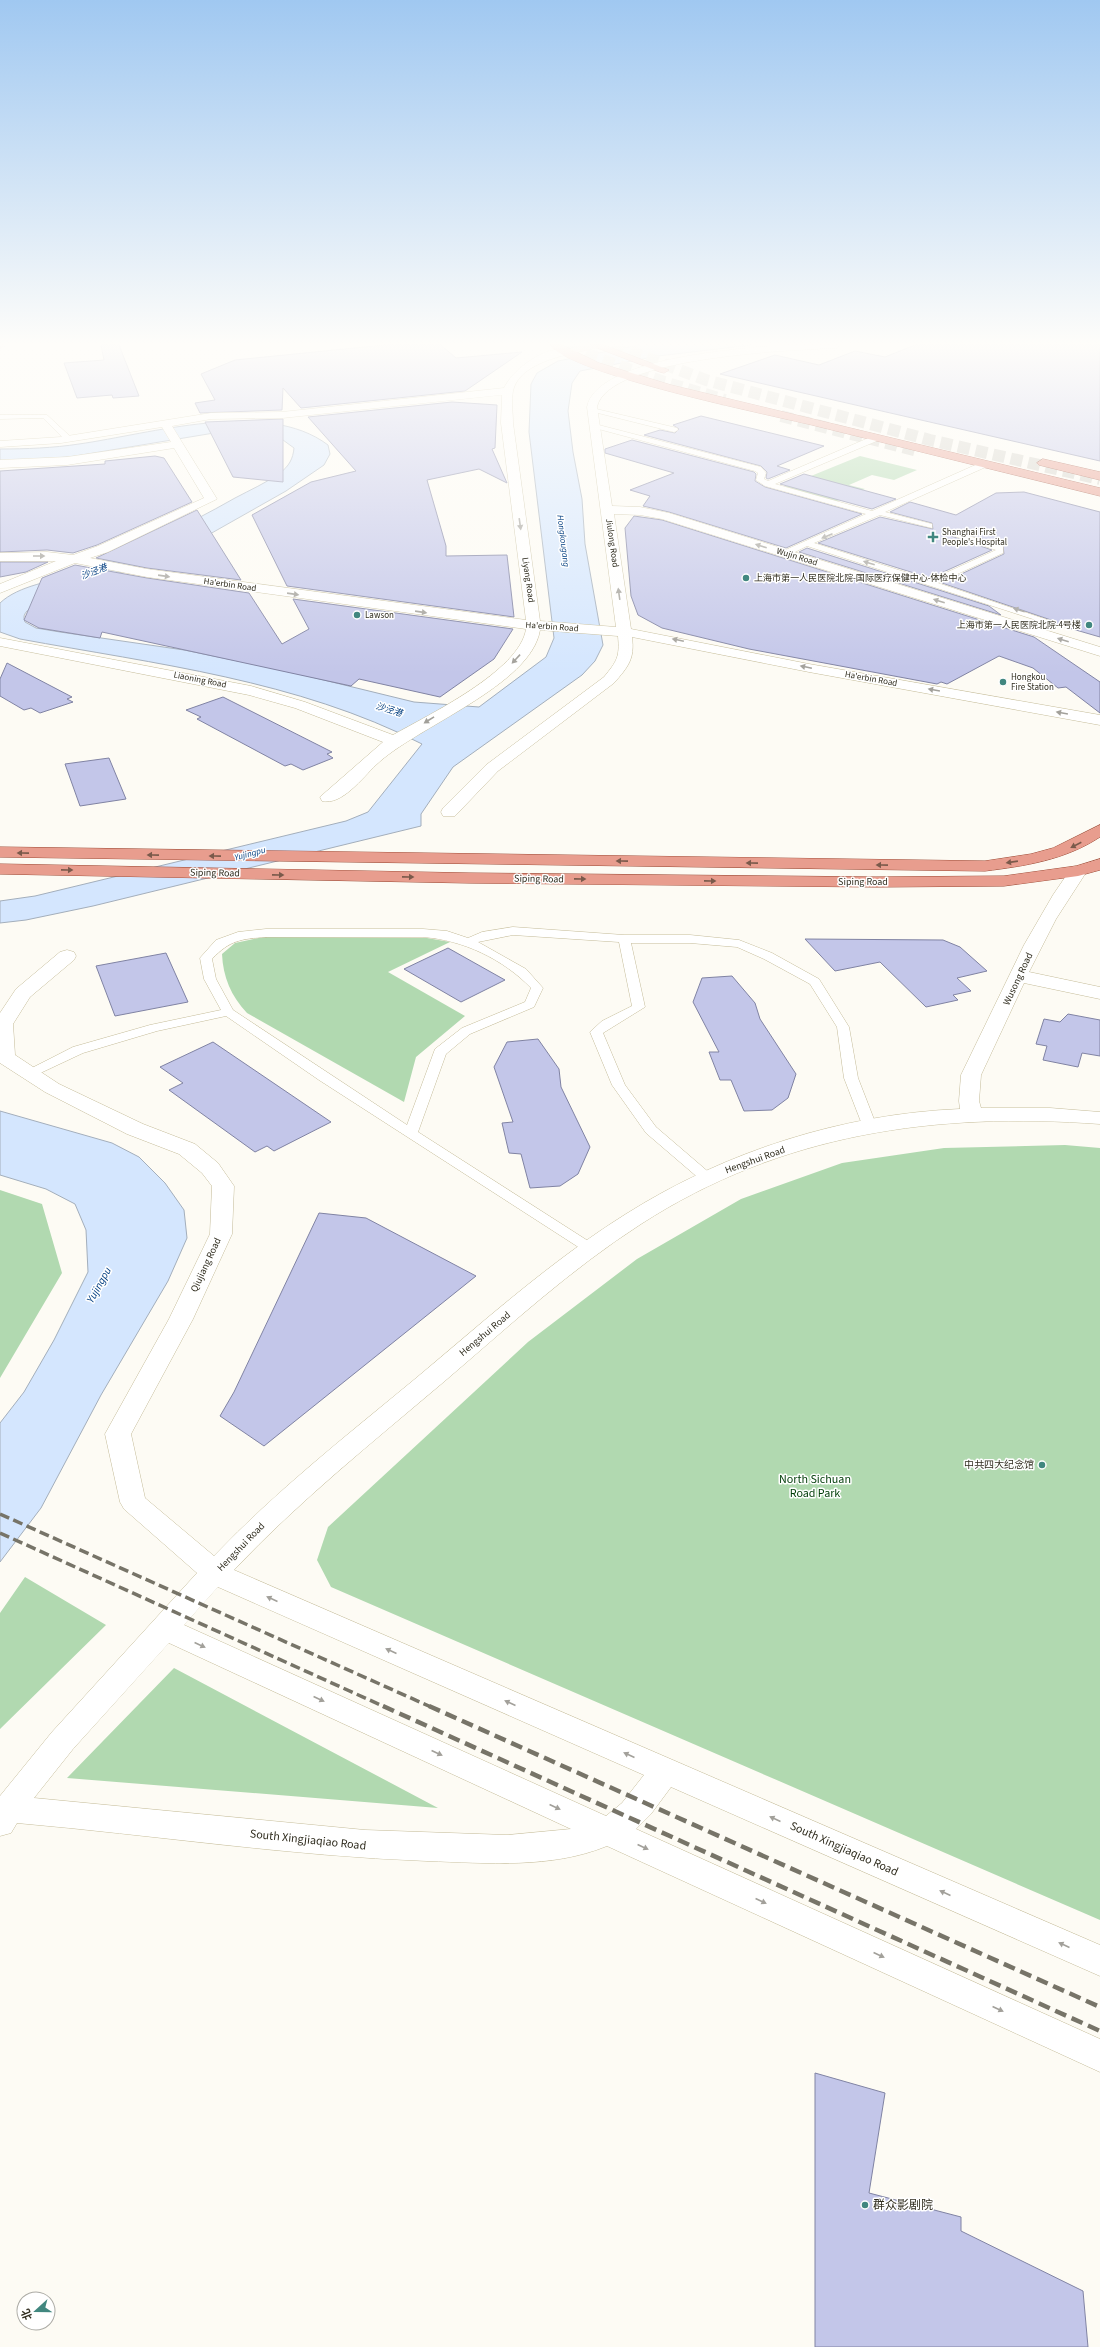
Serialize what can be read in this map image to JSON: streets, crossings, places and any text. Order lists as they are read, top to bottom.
{
  "streets": {
    "main road": ["Siping Road"],
    "street": [
      "Jiulong Road",
      "Wujin Road",
      "Liyang Road",
      "Ha'erbin Road",
      "Liaoning Road",
      "Wusong Road",
      "Hengshui Road",
      "Qiujiang Road",
      "South Xingjiaqiao Road"
    ]
  },
  "crossings": [
    ["Jiulong Road", "Wujin Road"],
    ["Jiulong Road", "Ha'erbin Road"],
    ["Liyang Road", "Ha'erbin Road"],
    ["Liyang Road", "Liaoning Road"],
    ["Siping Road", "Wusong Road"],
    ["Wusong Road", "Hengshui Road"],
    ["Hengshui Road", "Qiujiang Road"],
    ["Hengshui Road", "South Xingjiaqiao Road"],
    ["Qiujiang Road", "South Xingjiaqiao Road"]
  ],
  "one_way": ["Wujin Road", "Liyang Road"],
  "water": ["Hongkougang", "沙泾港", "Yujingpu"],
  "parks": ["North Sichuan Road Park"],
  "places": {
    "health": ["Shanghai First People's Hospital"],
    "other": [
      "上海市第一人民医院北院-国际医疗保健中心-体检中心",
      "Lawson",
      "上海市第一人民医院北院-4号楼",
      "Hongkou Fire Station",
      "中共四大纪念馆",
      "群众影剧院"
    ]
  },
  "north": "left"
}
